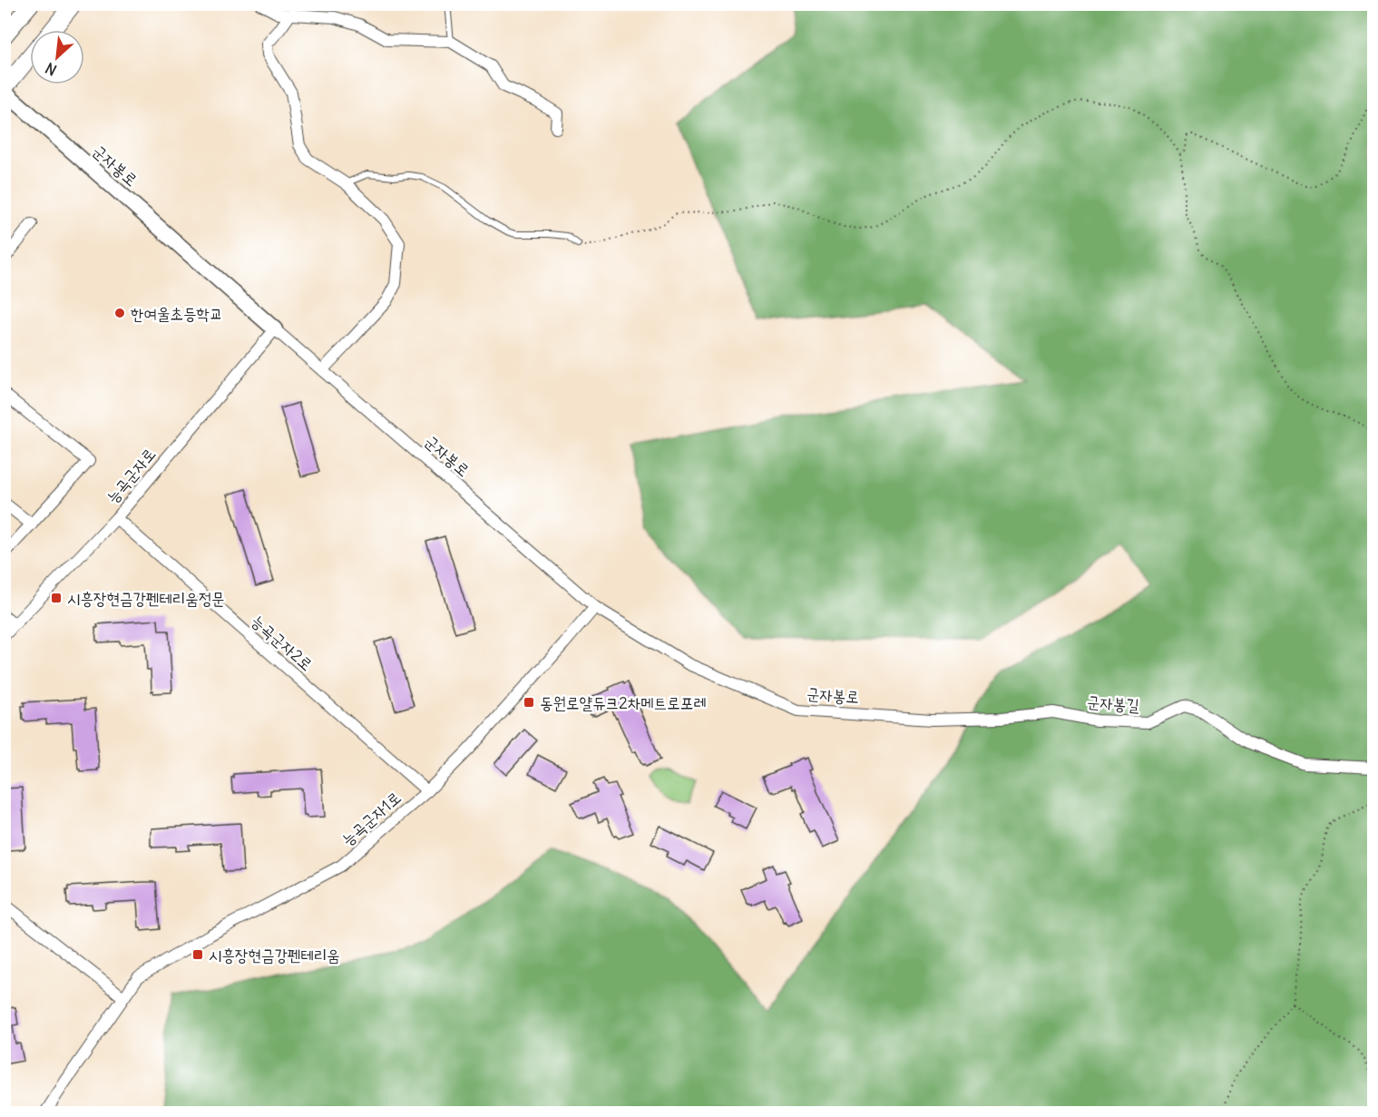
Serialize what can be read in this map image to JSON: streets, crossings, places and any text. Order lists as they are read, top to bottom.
{
  "streets": {
    "main road": ["군자봉로"],
    "street": [
      "능곡군자로",
      "능곡군자2로",
      "군자봉길",
      "능곡군자1로"
    ]
  },
  "crossings": [
    ["군자봉로", "능곡군자로"],
    ["군자봉로", "군자봉길"],
    ["군자봉로", "능곡군자1로"],
    ["능곡군자로", "능곡군자2로"],
    ["능곡군자2로", "능곡군자1로"]
  ],
  "places": {
    "other": ["한여울초등학교"],
    "transit": ["시흥장현금강펜테리움정문", "동원로얄듀크2차메트로포레", "시흥장현금강펜테리움"]
  },
  "north": "bottom left"
}
